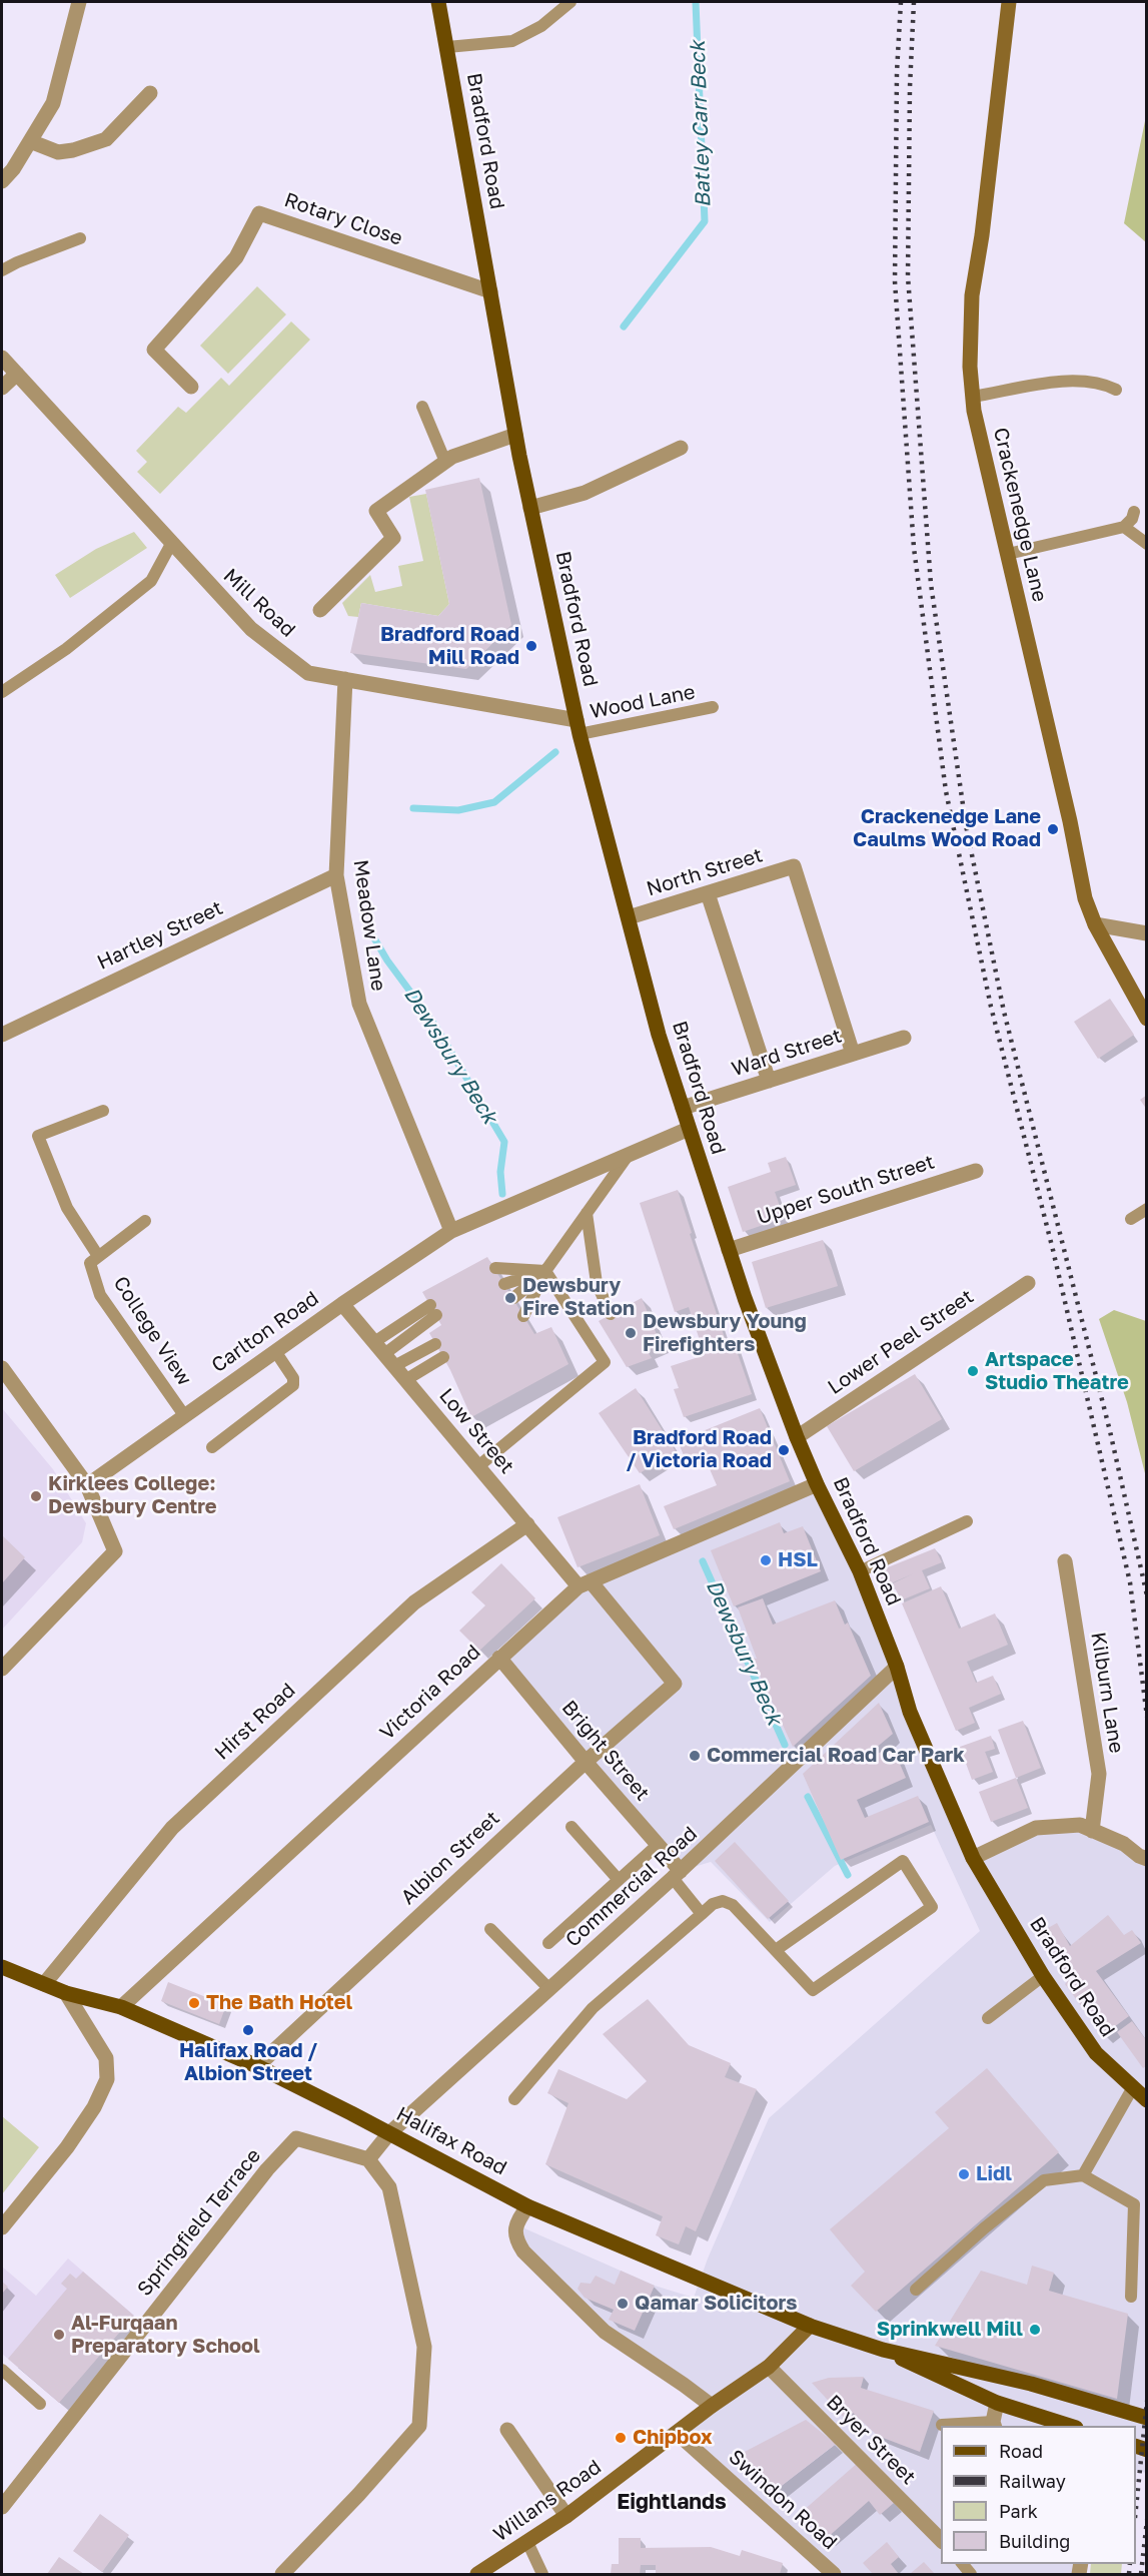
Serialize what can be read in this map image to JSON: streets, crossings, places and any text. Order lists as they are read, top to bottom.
{
  "streets": {
    "main road": ["Bradford Road", "Halifax Road"],
    "street": [
      "Rotary Close",
      "Crackenedge Lane",
      "Mill Road",
      "North Street",
      "Meadow Lane",
      "Hartley Street",
      "Ward Street",
      "Upper South Street",
      "Carlton Road",
      "Lower Peel Street",
      "Low Street",
      "Victoria Road",
      "Kilburn Lane",
      "Hirst Road",
      "Bright Street",
      "Albion Street",
      "Commercial Road",
      "Springfield Terrace",
      "Bryer Street",
      "Swindon Road",
      "Willans Road"
    ],
    "lane": ["Wood Lane", "College View"]
  },
  "crossings": [
    ["Bradford Road", "Rotary Close"],
    ["Bradford Road", "Mill Road"],
    ["Bradford Road", "Wood Lane"],
    ["Bradford Road", "North Street"],
    ["Bradford Road", "Ward Street"],
    ["Bradford Road", "Upper South Street"],
    ["Bradford Road", "Carlton Road"],
    ["Bradford Road", "Lower Peel Street"],
    ["Bradford Road", "Victoria Road"],
    ["Bradford Road", "Commercial Road"],
    ["Mill Road", "Wood Lane"],
    ["Mill Road", "Meadow Lane"],
    ["North Street", "Ward Street"],
    ["Meadow Lane", "Hartley Street"],
    ["Meadow Lane", "Carlton Road"],
    ["College View", "Carlton Road"],
    ["Carlton Road", "Low Street"],
    ["Low Street", "Victoria Road"],
    ["Low Street", "Hirst Road"],
    ["Low Street", "Albion Street"],
    ["Victoria Road", "Bright Street"],
    ["Victoria Road", "Halifax Road"],
    ["Hirst Road", "Halifax Road"],
    ["Bright Street", "Albion Street"],
    ["Bright Street", "Commercial Road"],
    ["Albion Street", "Halifax Road"],
    ["Commercial Road", "Halifax Road"],
    ["Halifax Road", "Willans Road"],
    ["Bryer Street", "Willans Road"],
    ["Swindon Road", "Willans Road"]
  ],
  "districts": ["Eightlands"],
  "water": ["Batley Carr Beck", "Dewsbury Beck"],
  "places": [
    "Bradford Road Mill Road",
    "Crackenedge Lane Caulms Wood Road",
    "Dewsbury Fire Station",
    "Dewsbury Young Firefighters",
    "Artspace Studio Theatre",
    "Bradford Road / Victoria Road",
    "Kirklees College: Dewsbury Centre",
    "HSL",
    "Commercial Road Car Park",
    "The Bath Hotel",
    "Halifax Road / Albion Street",
    "Lidl",
    "Qamar Solicitors",
    "Sprinkwell Mill",
    "Al-Furqaan Preparatory School",
    "Chipbox"
  ],
  "legend": [
    "Road",
    "Railway",
    "Park",
    "Building"
  ]
}
